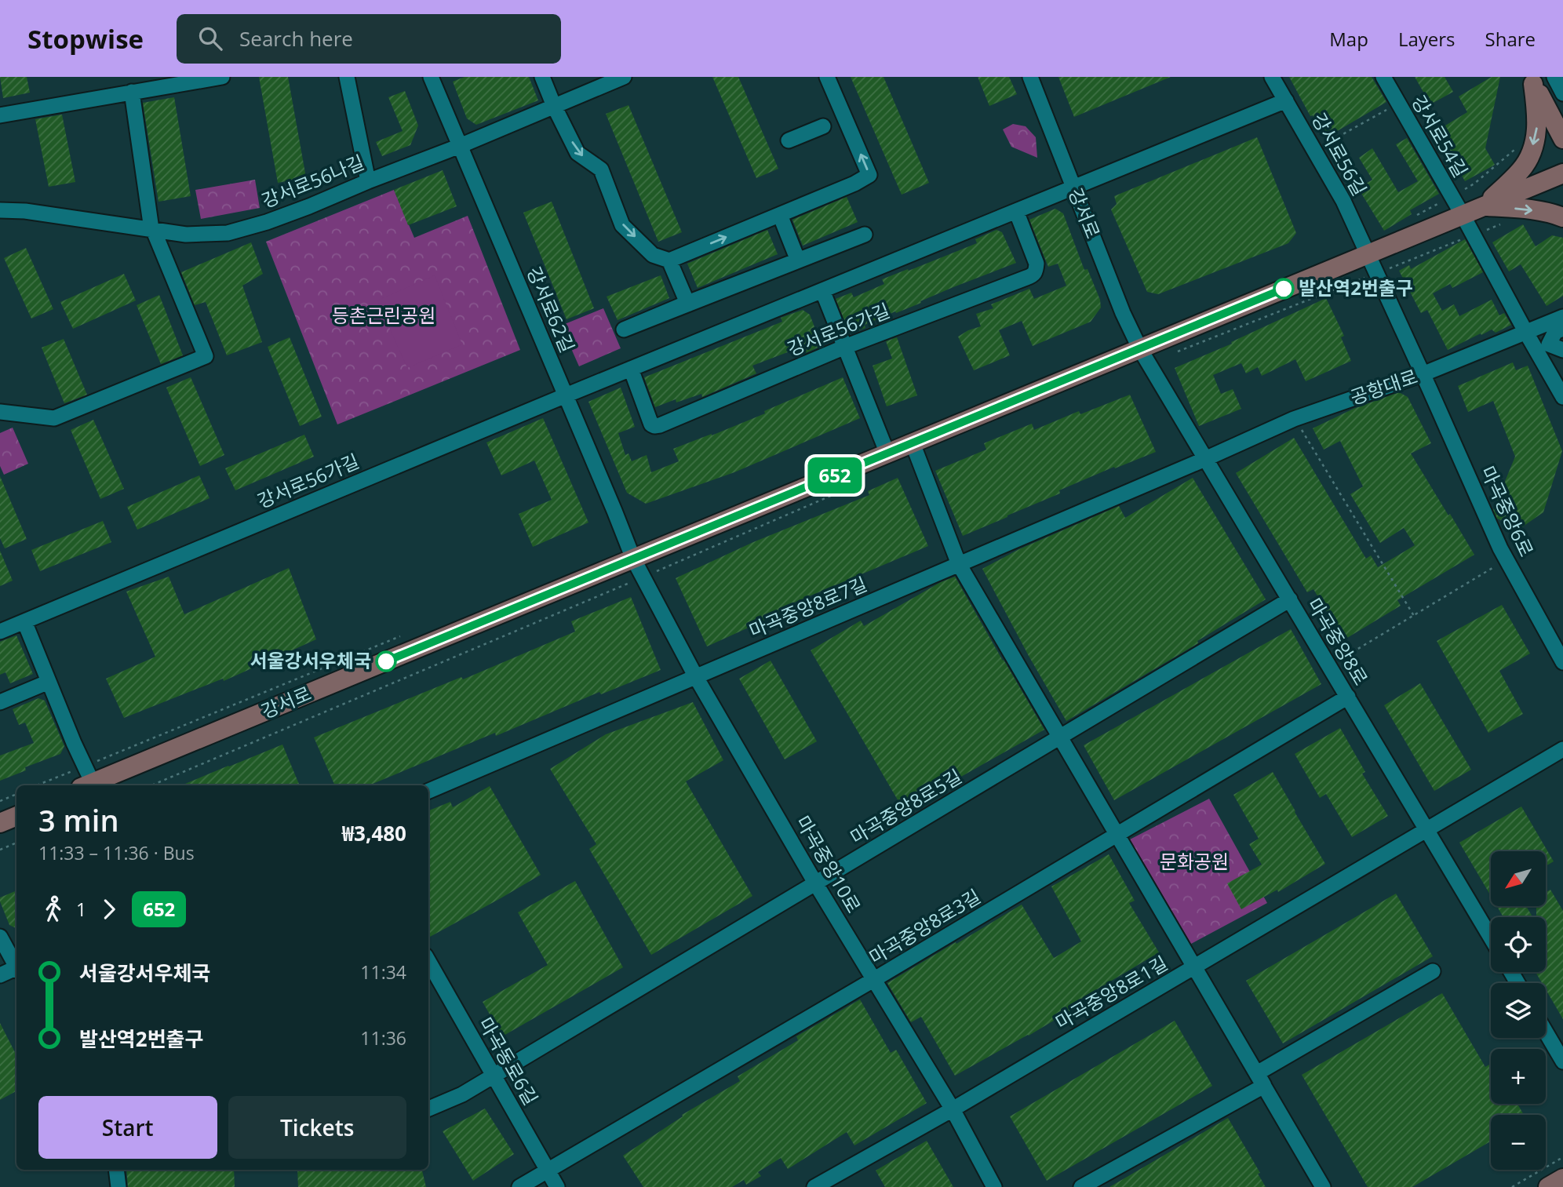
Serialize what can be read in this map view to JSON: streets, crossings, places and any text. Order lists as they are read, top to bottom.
{
  "streets": {
    "main road": ["강서로"],
    "street": [
      "강서로54길",
      "강서로56길",
      "강서로56나길",
      "강서로62길",
      "강서로56가길",
      "공항대로",
      "마곡중앙6로",
      "마곡중앙8로7길",
      "마곡중앙8로",
      "마곡중앙8로5길",
      "마곡중앙10로",
      "마곡중앙8로3길",
      "마곡중앙8로1길",
      "마곡동로6길"
    ]
  },
  "crossings": [
    ["강서로54길", "강서로"],
    ["강서로56길", "강서로"],
    ["강서로56길", "강서로56가길"],
    ["강서로56나길", "강서로62길"],
    ["강서로", "강서로62길"],
    ["강서로", "강서로56가길"],
    ["강서로", "마곡중앙8로"],
    ["강서로", "마곡중앙10로"],
    ["강서로62길", "강서로56가길"],
    ["강서로62길", "마곡중앙10로"],
    ["공항대로", "마곡중앙6로"],
    ["공항대로", "마곡중앙8로7길"],
    ["공항대로", "마곡중앙8로"],
    ["마곡중앙8로7길", "마곡중앙8로"],
    ["마곡중앙8로7길", "마곡중앙10로"],
    ["마곡중앙8로", "마곡중앙8로5길"],
    ["마곡중앙8로", "마곡중앙8로3길"],
    ["마곡중앙8로", "마곡중앙8로1길"],
    ["마곡중앙8로5길", "마곡중앙10로"],
    ["마곡중앙8로5길", "마곡동로6길"],
    ["마곡중앙10로", "마곡중앙8로3길"],
    ["마곡중앙10로", "마곡중앙8로1길"],
    ["마곡중앙8로3길", "마곡동로6길"]
  ],
  "parks": ["등촌근린공원", "문화공원"],
  "places": ["발산역2번출구", "서울강서우체국"],
  "lines": ["bus line 652"],
  "north": "bottom left",
  "page": {
    "header": "Stopwise",
    "search": "Search here",
    "nav": ["Map", "Layers", "Share"],
    "on_map": "652",
    "heading": ["3 min", "11:33 – 11:36 · Bus", "₩3,480"],
    "map_buttons": ["+", "−"],
    "legs": ["1", "652"],
    "list": [
      {
        "name": "서울강서우체국",
        "value": "11:34"
      },
      {
        "name": "발산역2번출구",
        "value": "11:36"
      }
    ],
    "buttons": ["Start", "Tickets"]
  }
}
